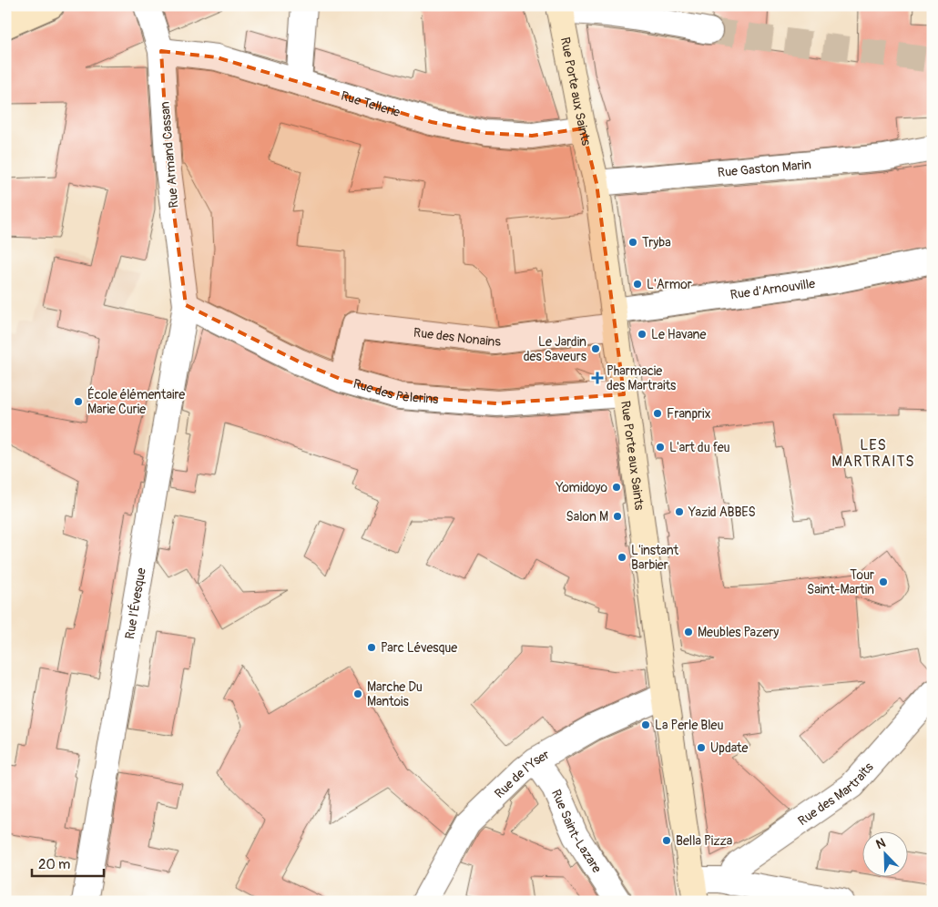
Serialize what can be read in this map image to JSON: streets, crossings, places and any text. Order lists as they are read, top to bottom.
{
  "streets": {
    "main road": ["Rue Porte aux Saints"],
    "street": [
      "Rue Tellerie",
      "Rue Armand Cassan",
      "Rue Gaston Marin",
      "Rue d'Arnouville",
      "Rue des Nonains",
      "Rue des Pèlerins",
      "Rue l'Évesque",
      "Rue de l'Yser",
      "Rue des Martraits",
      "Rue Saint-Lazare"
    ]
  },
  "crossings": [
    ["Rue Porte aux Saints", "Rue Tellerie"],
    ["Rue Porte aux Saints", "Rue Gaston Marin"],
    ["Rue Porte aux Saints", "Rue d'Arnouville"],
    ["Rue Porte aux Saints", "Rue des Nonains"],
    ["Rue Porte aux Saints", "Rue des Pèlerins"],
    ["Rue Porte aux Saints", "Rue de l'Yser"],
    ["Rue Tellerie", "Rue Armand Cassan"],
    ["Rue Armand Cassan", "Rue des Pèlerins"],
    ["Rue Armand Cassan", "Rue l'Évesque"],
    ["Rue d'Arnouville", "Rue des Nonains"],
    ["Rue des Nonains", "Rue des Pèlerins"],
    ["Rue des Pèlerins", "Rue l'Évesque"],
    ["Rue de l'Yser", "Rue Saint-Lazare"]
  ],
  "districts": ["LES MARTRAITS"],
  "places": {
    "other": [
      "Tryba",
      "L'Armor",
      "Le Havane",
      "Le Jardin des Saveurs",
      "École élémentaire Marie Curie",
      "Franprix",
      "L'art du feu",
      "Yomidoyo",
      "Yazid ABBES",
      "Salon M",
      "L'instant Barbier",
      "Tour Saint-Martin",
      "Meubles Pazery",
      "Parc Lévesque",
      "Marche Du Mantois",
      "La Perle Bleu",
      "Update",
      "Bella Pizza"
    ],
    "health": ["Pharmacie des Martraits"]
  },
  "scale_bar": "20 m",
  "north": "top left"
}
